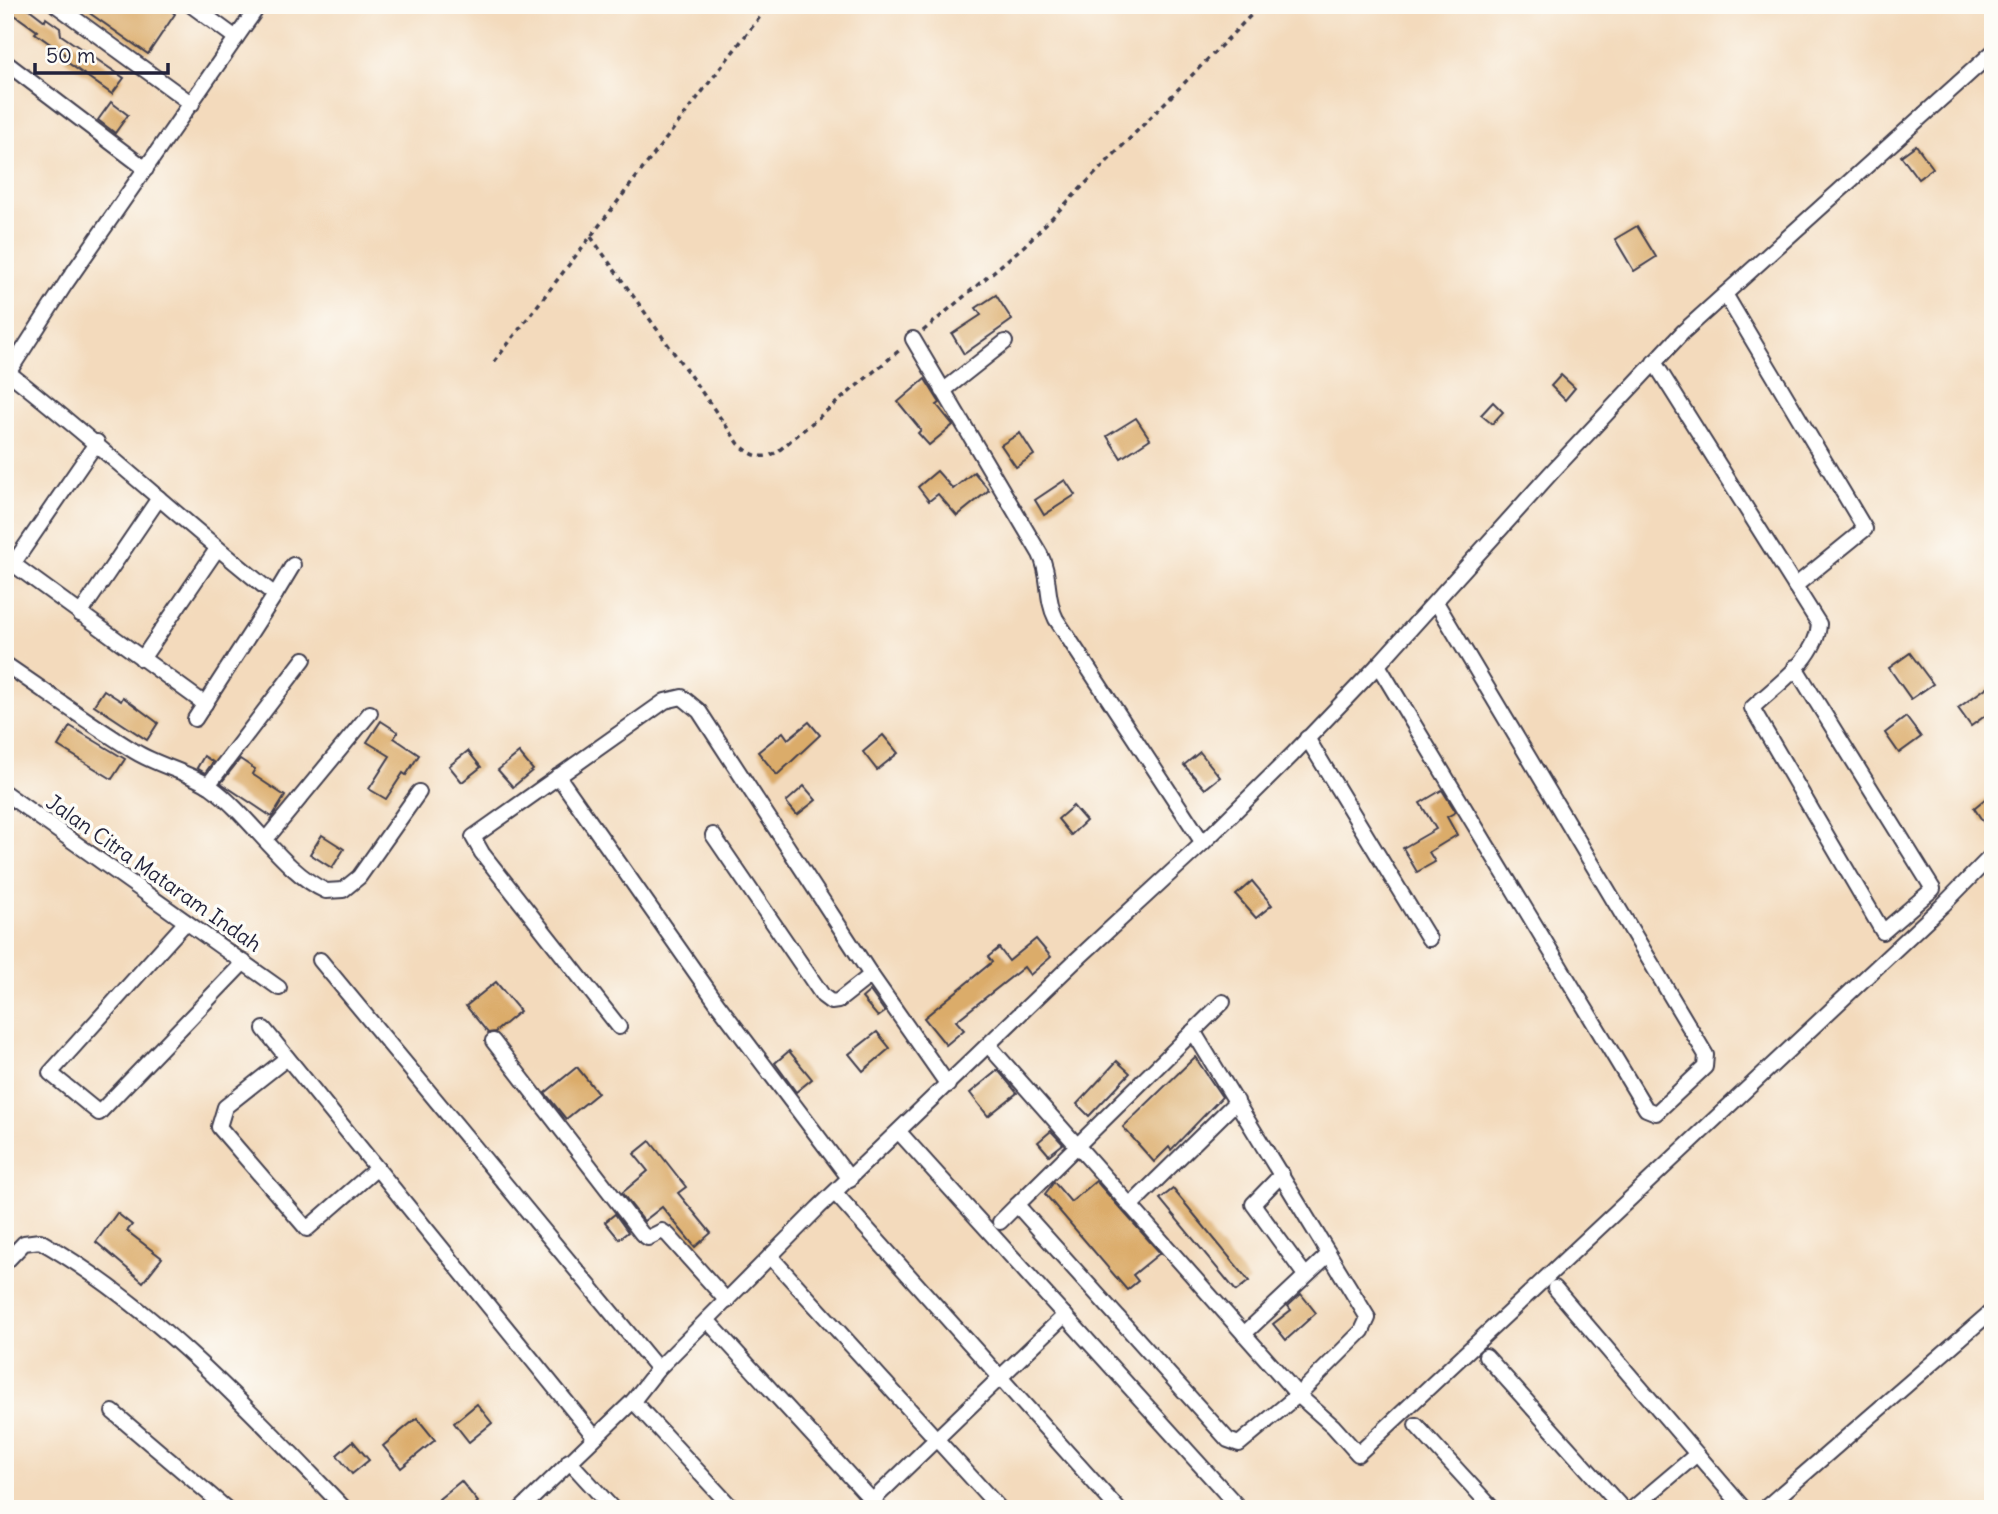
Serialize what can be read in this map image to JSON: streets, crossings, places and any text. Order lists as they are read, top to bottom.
{
  "streets": {
    "street": ["Jalan Citra Mataram Indah"]
  },
  "scale_bar": "50 m"
}
